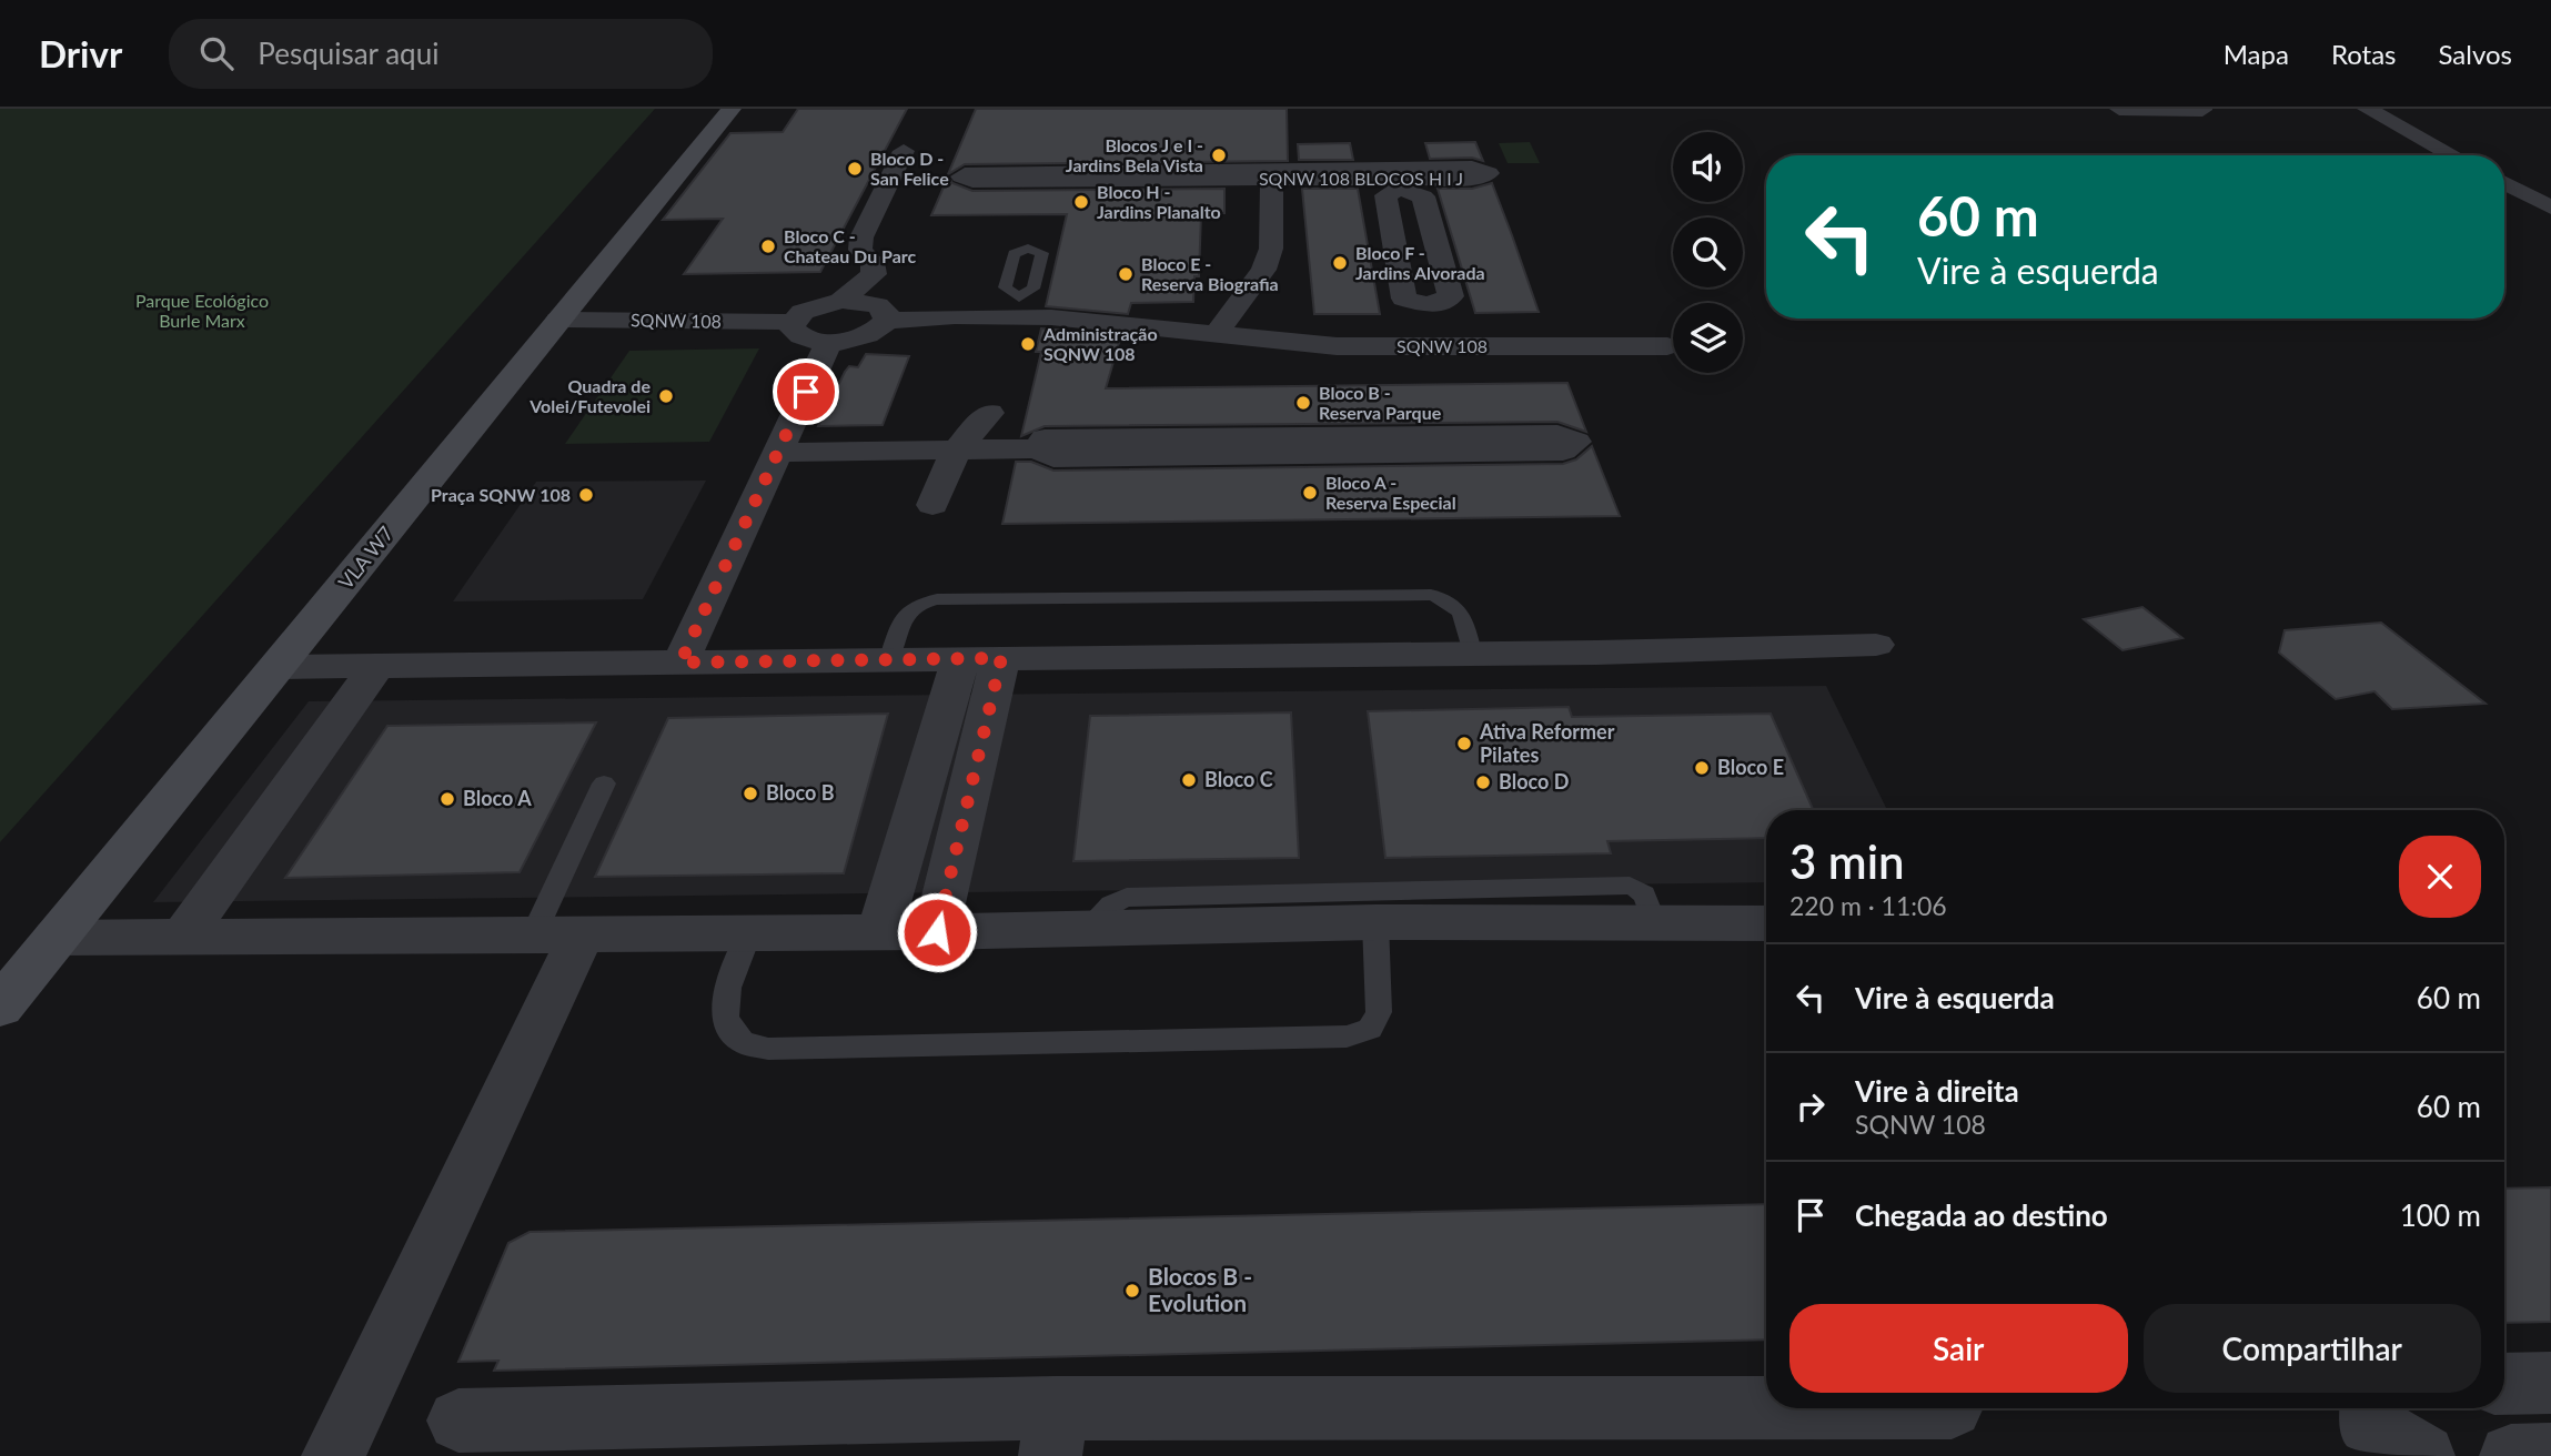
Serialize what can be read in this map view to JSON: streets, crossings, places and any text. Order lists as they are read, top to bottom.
{
  "streets": {
    "main road": ["VLA W7"],
    "street": ["SQNW 108 BLOCOS H I J", "SQNW 108"]
  },
  "crossings": [
    ["SQNW 108", "VLA W7"]
  ],
  "parks": ["Parque Ecológico Burle Marx"],
  "places": [
    "Blocos J e I - Jardins Bela Vista",
    "Bloco D - San Felice",
    "Bloco H - Jardins Planalto",
    "Bloco C - Chateau Du Parc",
    "Bloco F - Jardins Alvorada",
    "Bloco E - Reserva Biografia",
    "Administração SQNW 108",
    "Quadra de Volei/Futevolei",
    "Bloco B - Reserva Parque",
    "Bloco A - Reserva Especial",
    "Praça SQNW 108",
    "Ativa Reformer Pilates",
    "Bloco E",
    "Bloco C",
    "Bloco D",
    "Bloco B",
    "Bloco A",
    "Blocos B - Evolution"
  ],
  "page": {
    "header": "Drivr",
    "search": "Pesquisar aqui",
    "nav": ["Mapa", "Rotas", "Salvos"],
    "turn": ["60 m", "Vire à esquerda"],
    "heading": ["3 min", "220 m · 11:06"],
    "list": [
      {
        "name": "Vire à esquerda",
        "value": "60 m"
      },
      {
        "name": "Vire à direita",
        "note": "SQNW 108",
        "value": "60 m"
      },
      {
        "name": "Chegada ao destino",
        "value": "100 m"
      }
    ],
    "buttons": ["Sair", "Compartilhar"]
  }
}
